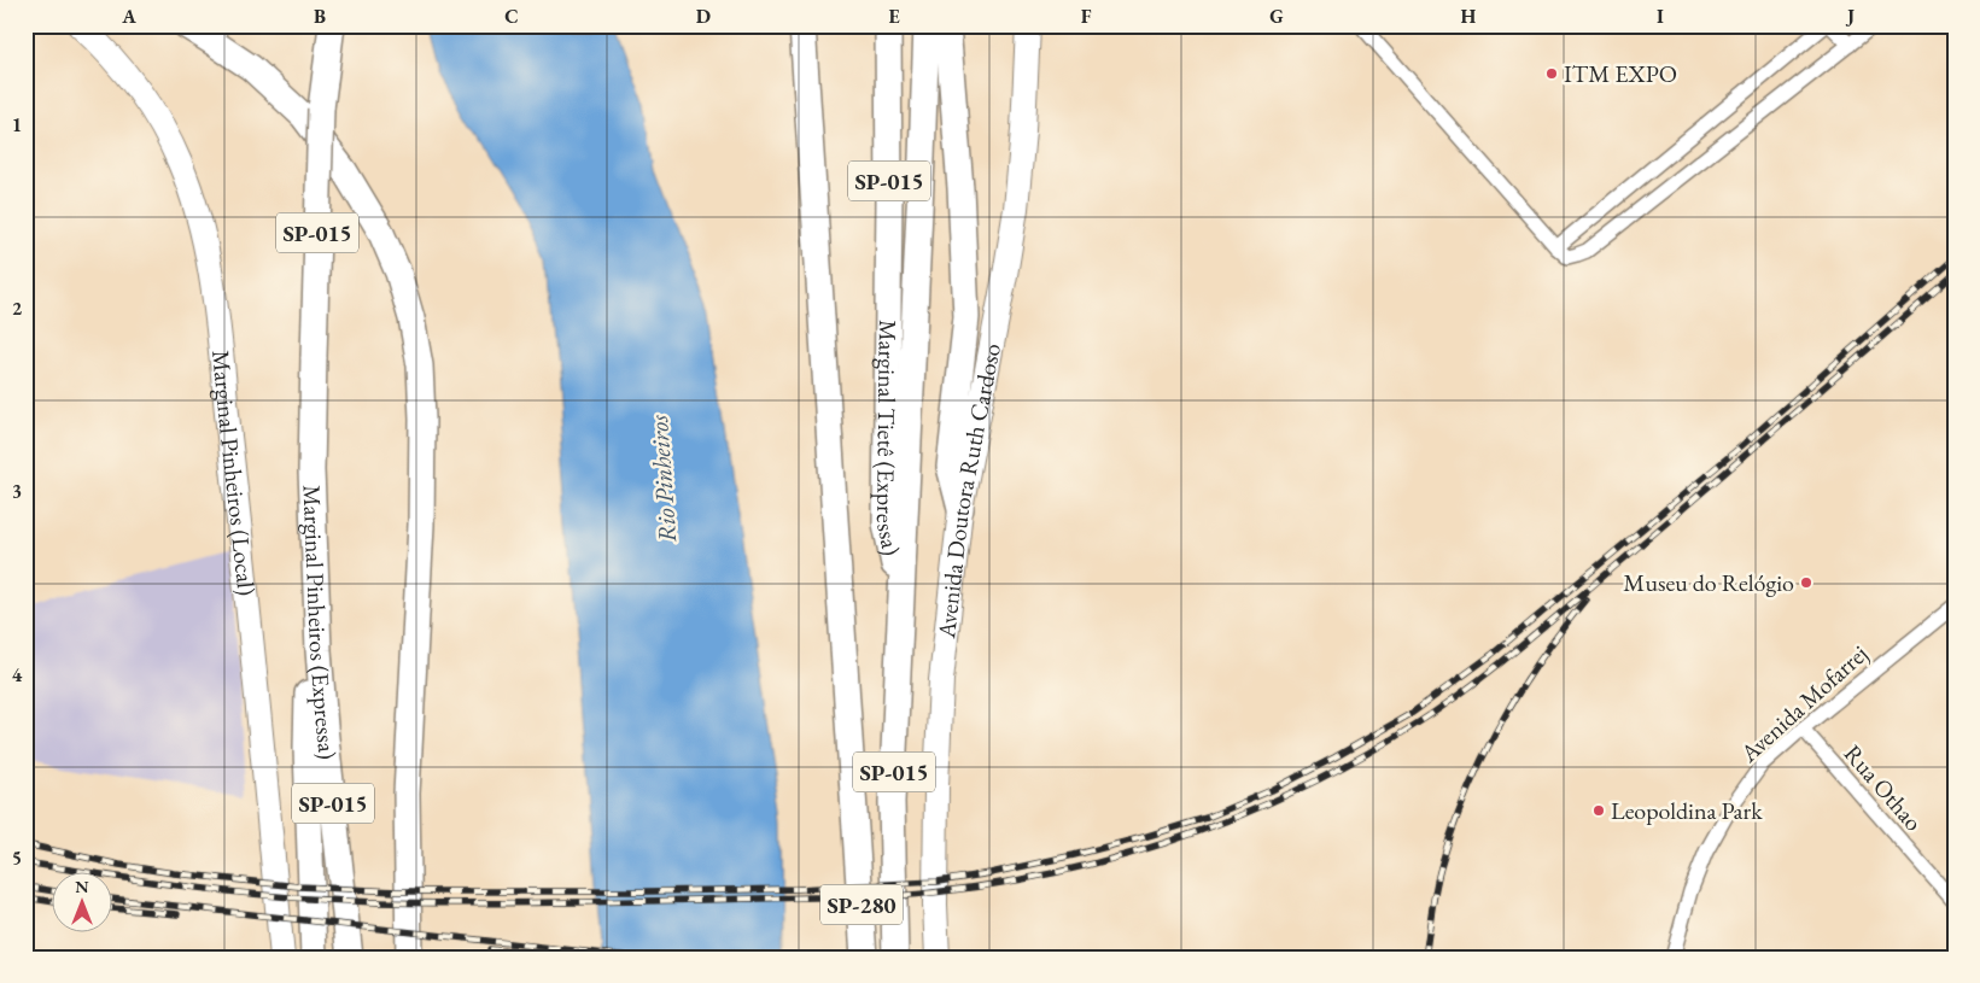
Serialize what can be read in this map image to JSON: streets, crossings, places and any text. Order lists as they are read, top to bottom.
{
  "streets": {
    "highway": [
      "SP-015",
      "Marginal Tietê (Expressa)",
      "Marginal Pinheiros (Local)",
      "Avenida Doutora Ruth Cardoso",
      "Marginal Pinheiros (Expressa)",
      "SP-280"
    ],
    "street": ["Avenida Mofarrej", "Rua Othao"]
  },
  "crossings": [
    ["Avenida Mofarrej", "Rua Othao"]
  ],
  "water": ["Rio Pinheiros"],
  "places": ["ITM EXPO", "Museu do Relógio", "Leopoldina Park"],
  "north": "top",
  "grid": {
    "columns": [
      "A",
      "B",
      "C",
      "D",
      "E",
      "F",
      "G",
      "H",
      "I",
      "J"
    ],
    "rows": [
      "1",
      "2",
      "3",
      "4",
      "5"
    ]
  }
}
